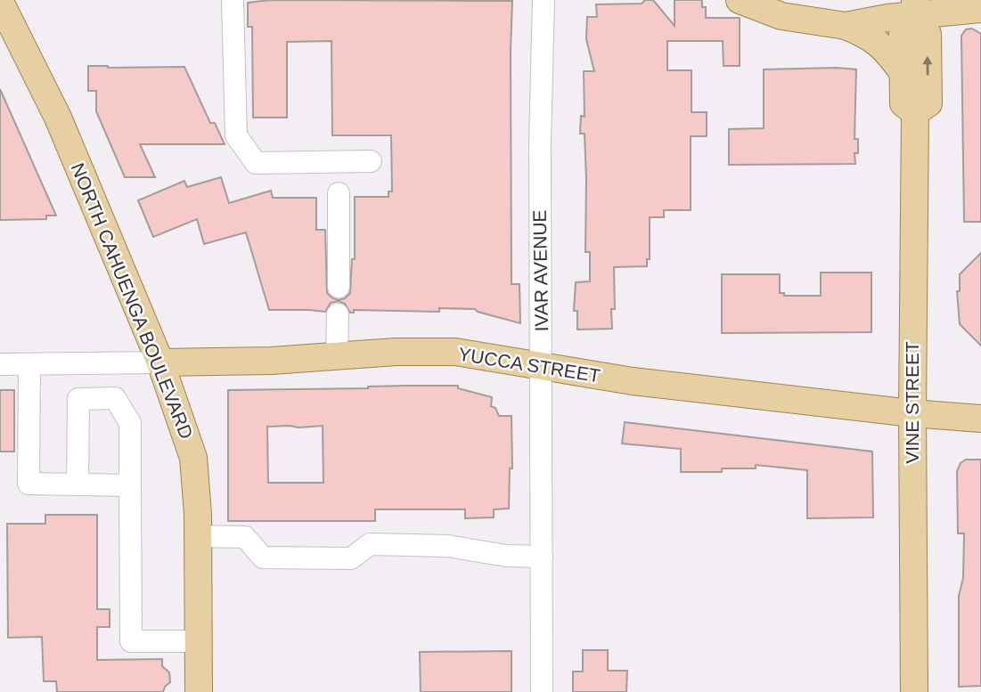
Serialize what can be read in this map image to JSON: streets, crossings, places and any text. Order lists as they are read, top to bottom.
{
  "streets": {
    "main road": ["NORTH CAHUENGA BOULEVARD", "YUCCA STREET", "VINE STREET"],
    "street": ["IVAR AVENUE"]
  },
  "crossings": [
    ["IVAR AVENUE", "YUCCA STREET"],
    ["NORTH CAHUENGA BOULEVARD", "YUCCA STREET"],
    ["YUCCA STREET", "VINE STREET"]
  ]
}
